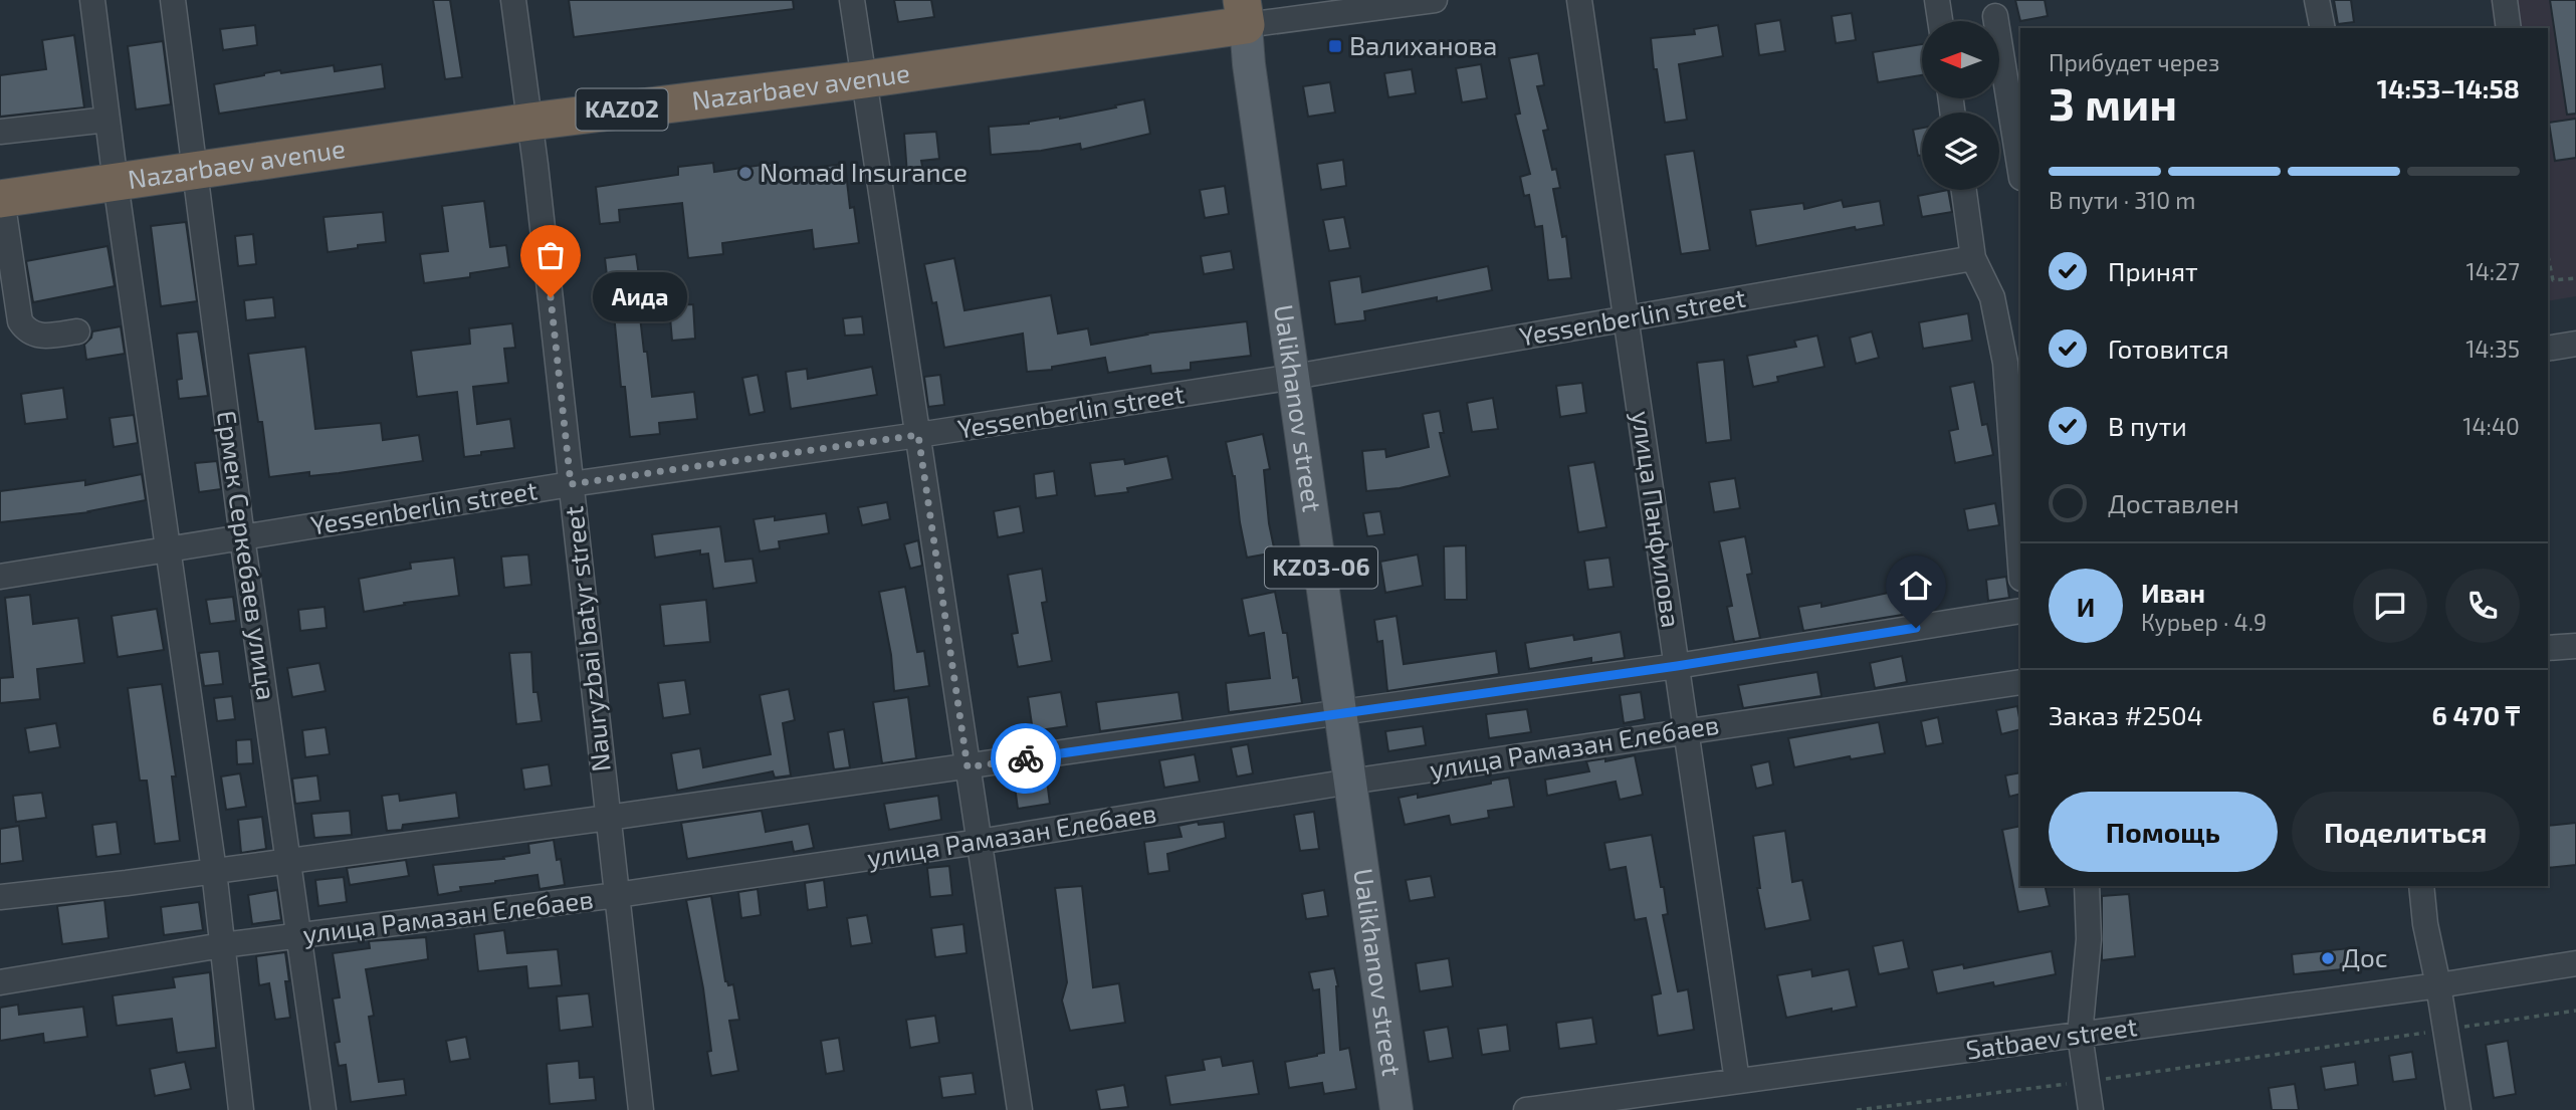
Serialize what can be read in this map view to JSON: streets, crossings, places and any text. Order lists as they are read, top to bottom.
{
  "streets": {
    "highway": ["Nazarbaev avenue", "KАZ02"],
    "main road": ["Ualikhanov street", "KZ03-06"],
    "street": [
      "Yessenberlin street",
      "улица Панфилова",
      "Ермек Серкебаев улица",
      "Nauryzbai batyr street",
      "улица Рамазан Елебаев",
      "Satbaev street"
    ]
  },
  "crossings": [
    ["Nazarbaev avenue", "Ualikhanov street"],
    ["Nazarbaev avenue", "Ермек Серкебаев улица"],
    ["Nazarbaev avenue", "Nauryzbai batyr street"],
    ["Yessenberlin street", "Ualikhanov street"],
    ["Yessenberlin street", "улица Панфилова"],
    ["Yessenberlin street", "Ермек Серкебаев улица"],
    ["Yessenberlin street", "Nauryzbai batyr street"],
    ["Ualikhanov street", "улица Рамазан Елебаев"],
    ["улица Панфилова", "улица Рамазан Елебаев"],
    ["улица Панфилова", "Satbaev street"],
    ["Ермек Серкебаев улица", "улица Рамазан Елебаев"],
    ["Nauryzbai batyr street", "улица Рамазан Елебаев"]
  ],
  "places": {
    "transit": ["Валиханова"],
    "other": ["Nomad Insurance", "Аида", "Дос"]
  },
  "north": "left",
  "page": {
    "heading": ["3 мин", "Прибудет через", "14:53–14:58"],
    "panel": [
      "Иван",
      "Курьер · 4.9",
      "Заказ #2504",
      "6 470 ₸"
    ],
    "bar": "В пути · 310 m",
    "list": [
      ["Принят", "14:27"],
      ["Готовится", "14:35"],
      ["В пути", "14:40"],
      "Доставлен"
    ],
    "bubble": "Аида",
    "round": "И",
    "buttons": ["Помощь", "Поделиться"]
  }
}
